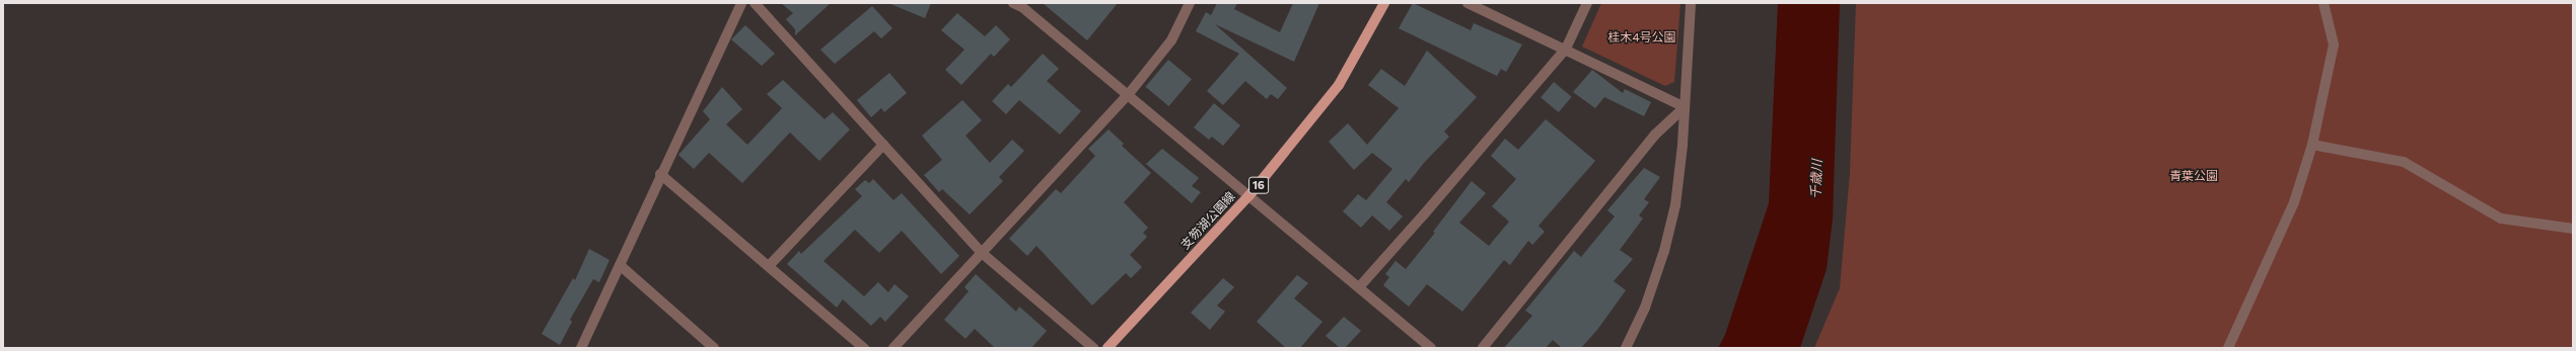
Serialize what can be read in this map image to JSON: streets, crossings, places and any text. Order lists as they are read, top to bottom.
{
  "streets": {
    "main road": ["16", "支笏湖公園線"]
  },
  "water": ["千歳川"],
  "parks": ["桂木4号公園", "青葉公園"]
}
